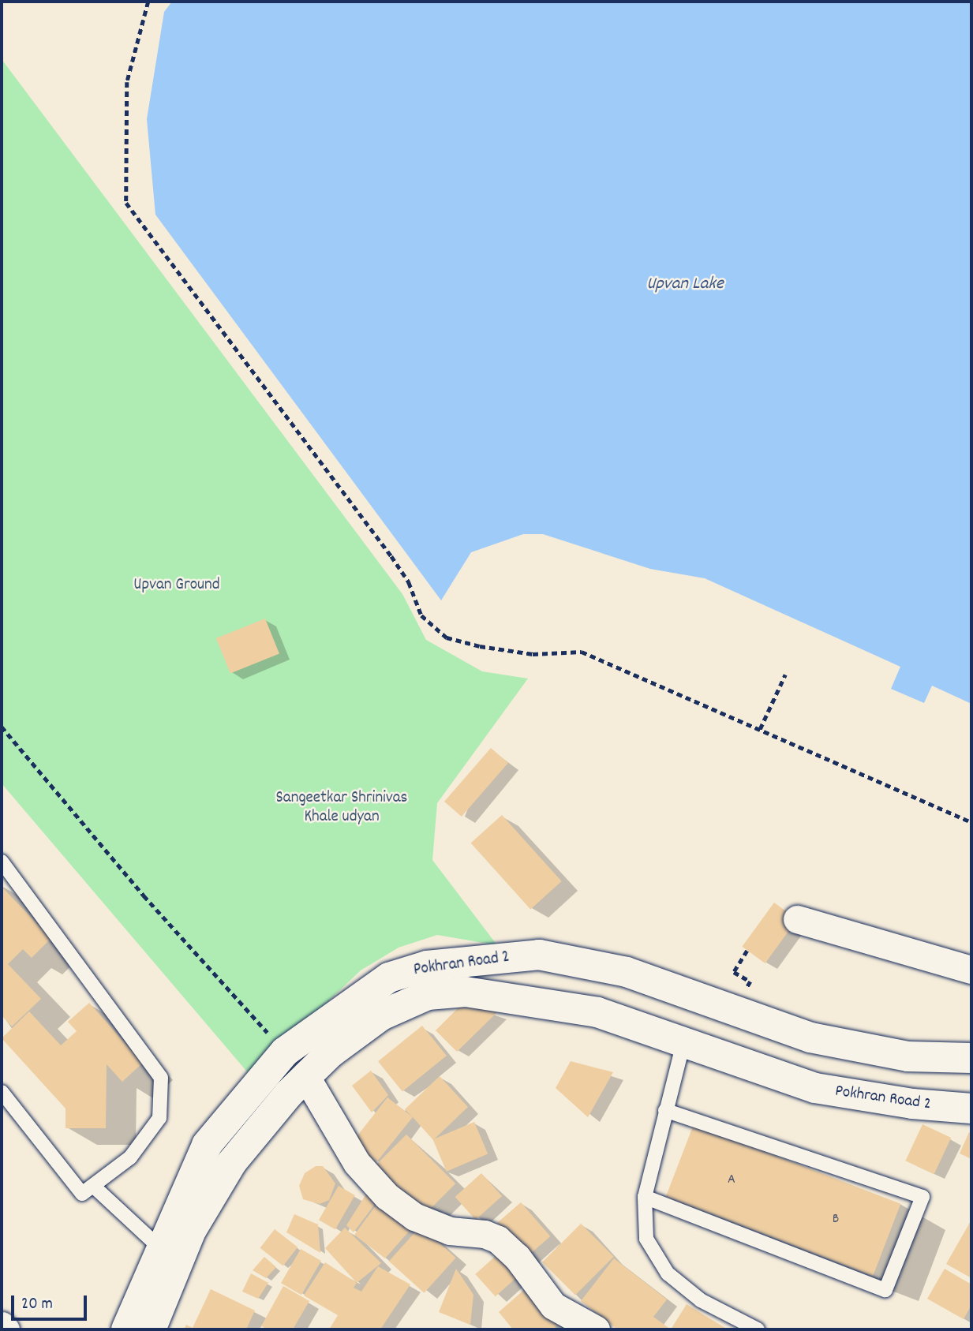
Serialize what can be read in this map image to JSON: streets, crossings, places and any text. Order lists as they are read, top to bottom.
{
  "streets": {
    "main road": ["Pokhran Road 2"]
  },
  "water": ["Upvan Lake"],
  "parks": ["Upvan Ground", "Sangeetkar Shrinivas Khale udyan"],
  "house_numbers": ["A", "B"],
  "scale_bar": "20 m"
}
